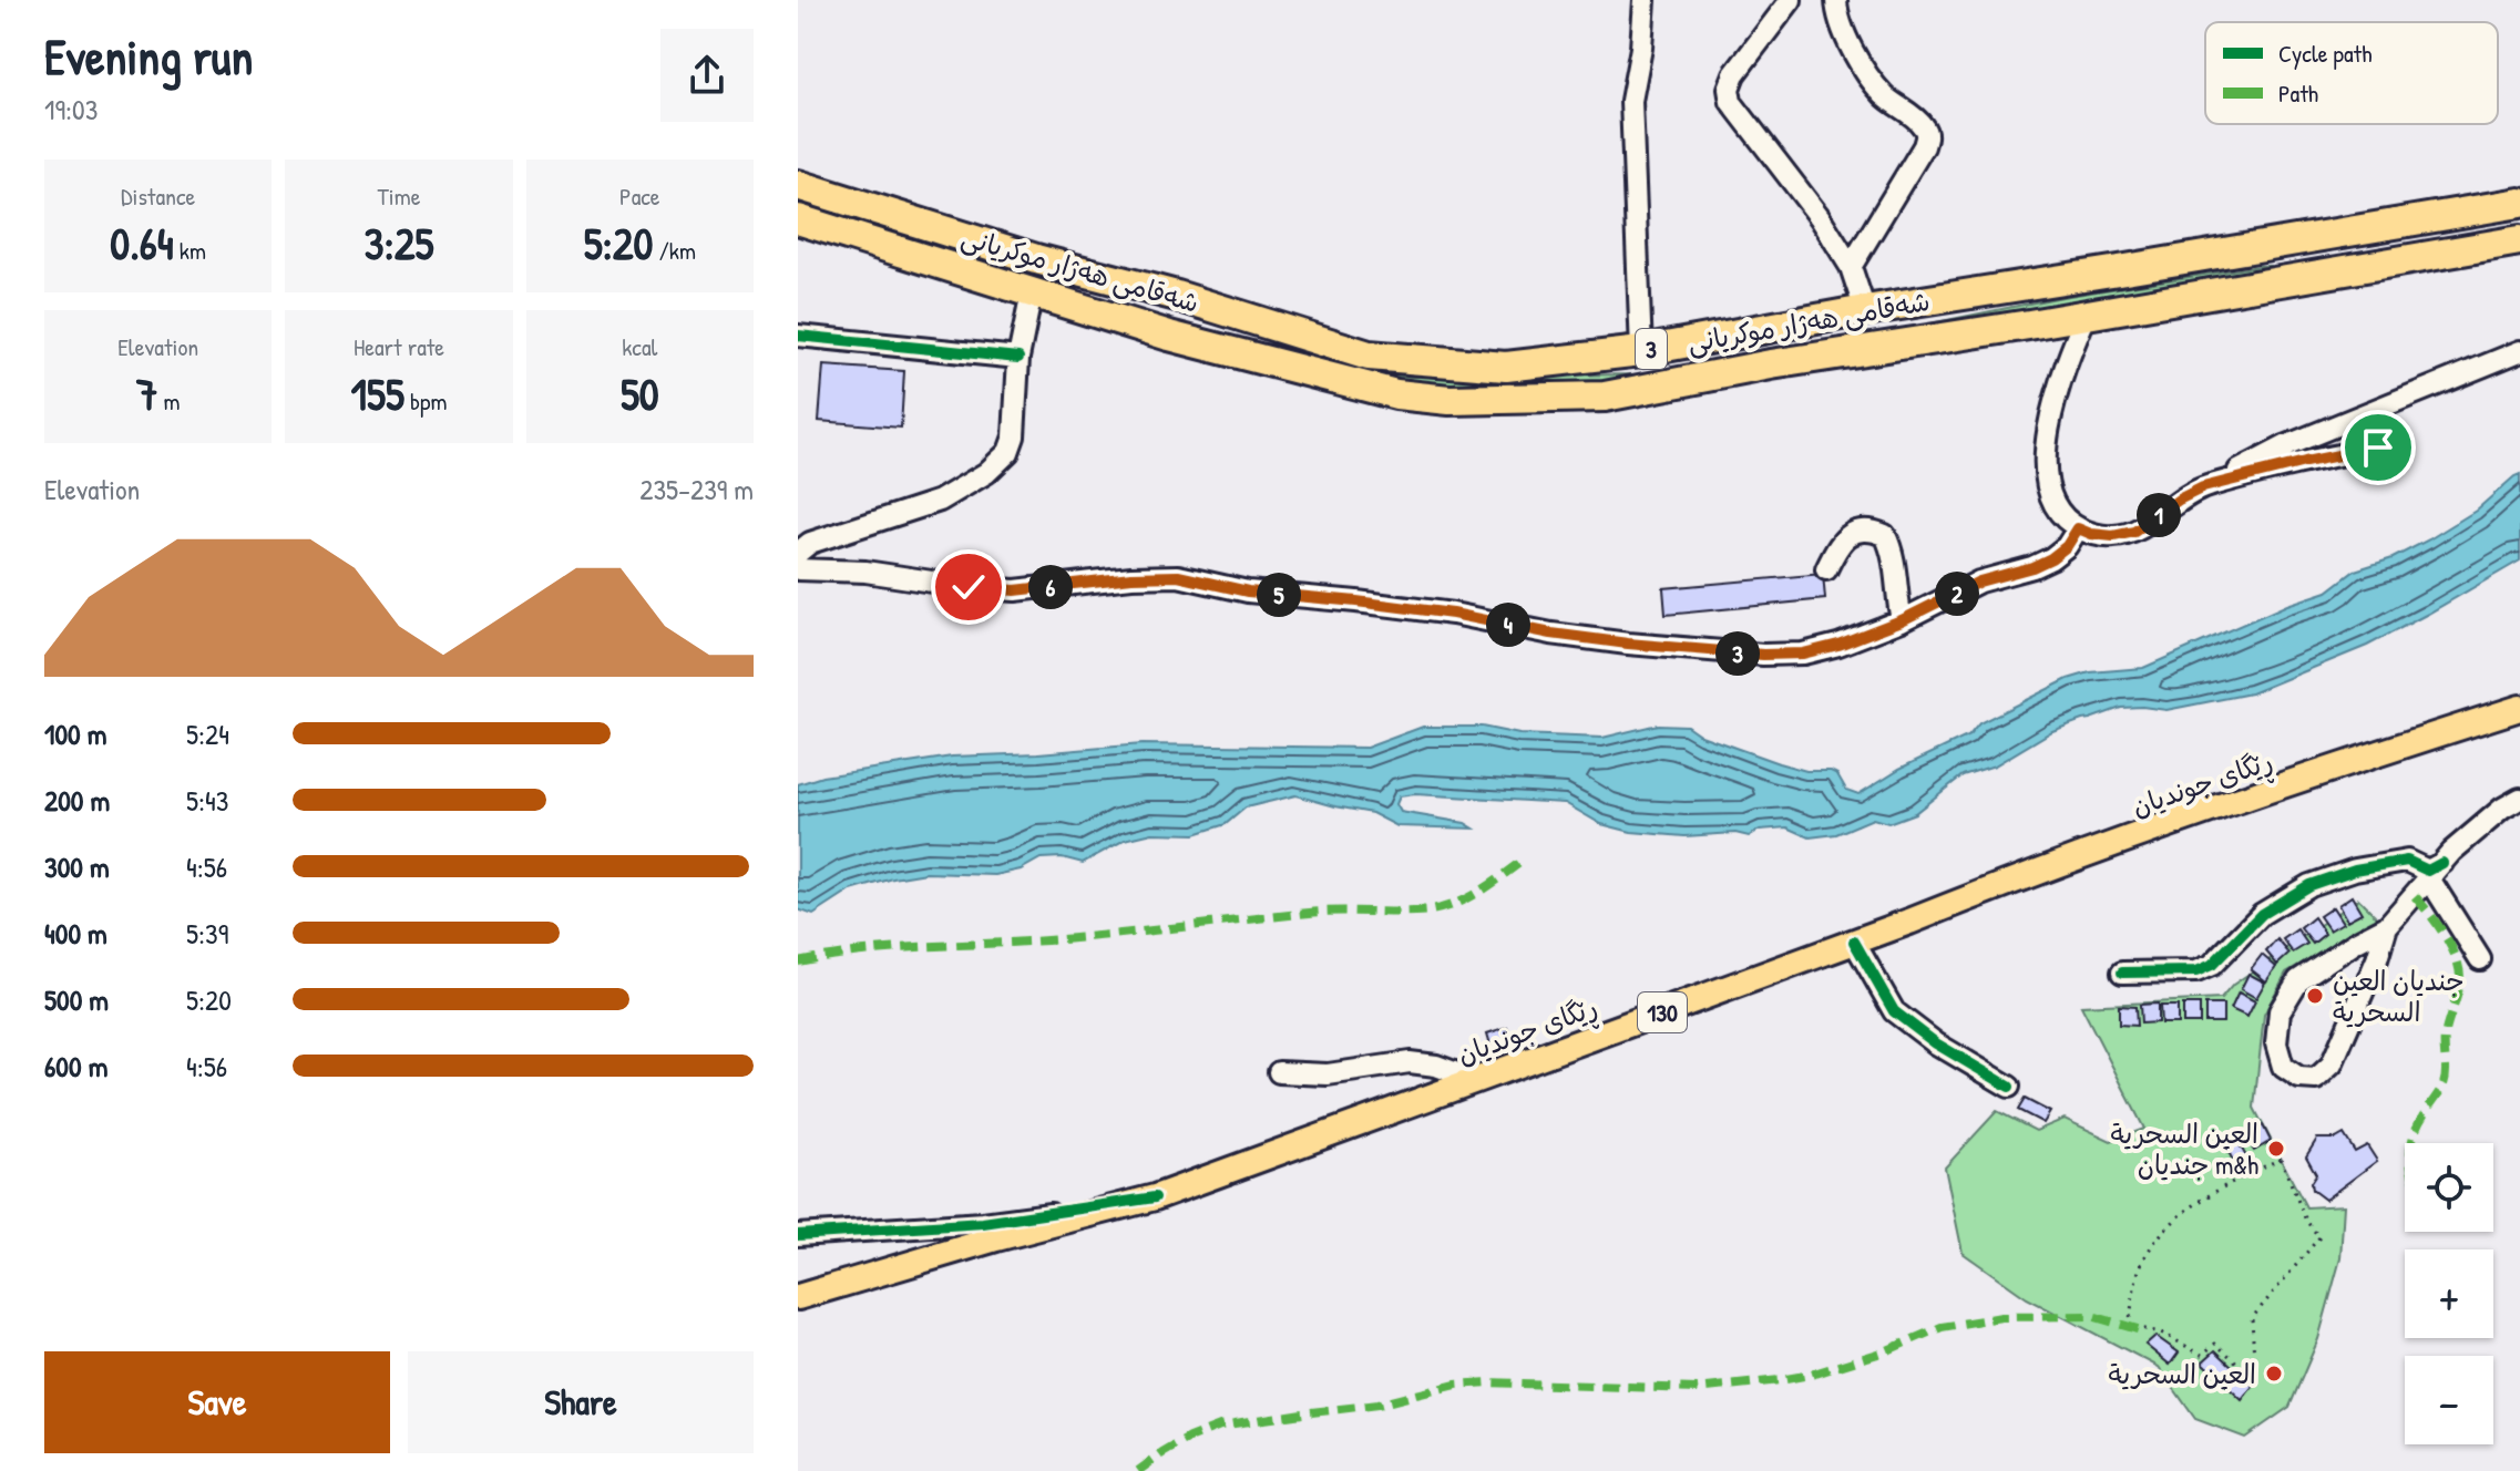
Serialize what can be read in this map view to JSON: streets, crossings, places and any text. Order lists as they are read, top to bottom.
{
  "streets": {
    "highway": ["شەقامی ھەژار موکریانی", "3"],
    "main road": ["ڕێگای جوندیان", "130"]
  },
  "places": ["جنديان العين السحرية", "العين السحرية جنديان m&h", "العين السحرية"],
  "legend": ["Cycle path", "Path"],
  "page": {
    "heading": ["Evening run", "19:03"],
    "stats": [
      ["Distance", "0.64 km"],
      ["Time", "3:25"],
      ["Pace", "5:20 /km"],
      ["Elevation", "7 m"],
      ["Heart rate", "155 bpm"],
      ["kcal", "50"]
    ],
    "chart": ["Elevation", "235–239 m"],
    "pins": [
      "1",
      "6",
      "2",
      "5",
      "4",
      "3"
    ],
    "list": [
      {
        "name": "100 m",
        "note": "5:24"
      },
      {
        "name": "200 m",
        "note": "5:43"
      },
      {
        "name": "300 m",
        "note": "4:56"
      },
      {
        "name": "400 m",
        "note": "5:39"
      },
      {
        "name": "500 m",
        "note": "5:20"
      },
      {
        "name": "600 m",
        "note": "4:56"
      }
    ],
    "map_buttons": ["+", "−"],
    "buttons": ["Save", "Share"]
  }
}
